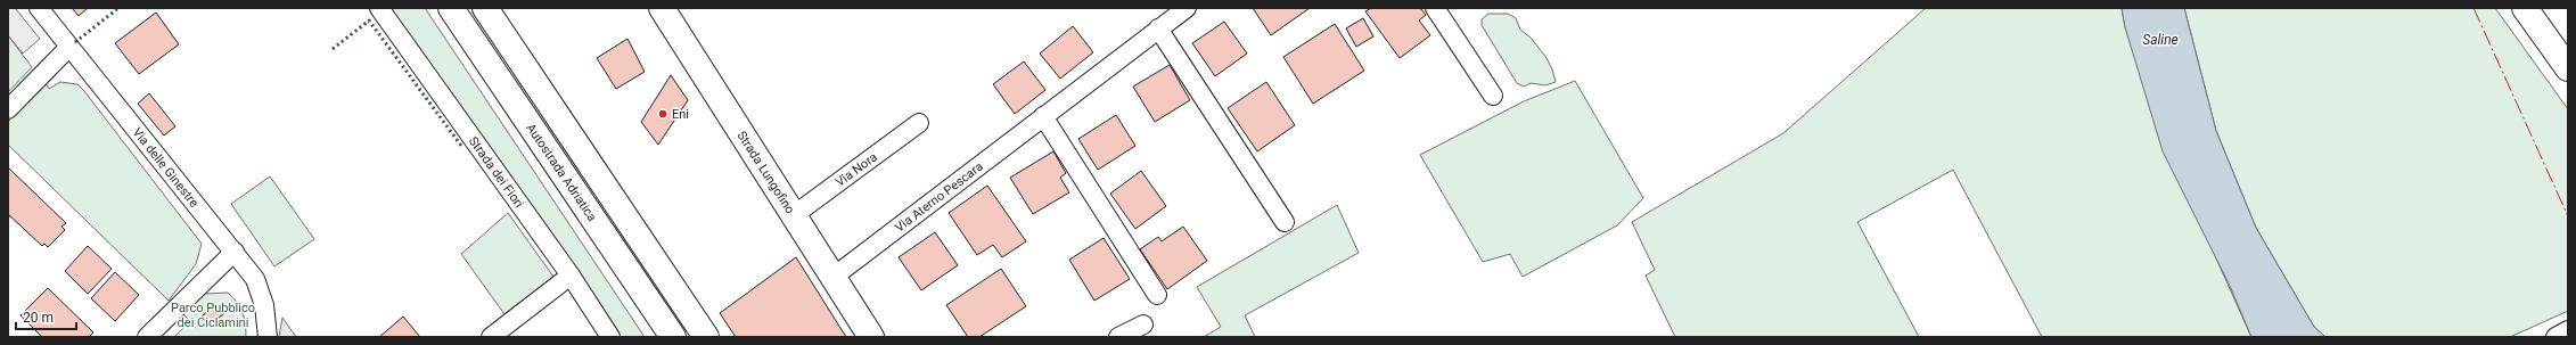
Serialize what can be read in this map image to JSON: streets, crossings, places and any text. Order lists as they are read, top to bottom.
{
  "streets": {
    "main road": ["Strada Lungofino", "Autostrada Adriatica"],
    "street": [
      "Via delle Ginestre",
      "Via Nora",
      "Strada dei Fiori",
      "Via Aterno Pescara"
    ]
  },
  "crossings": [
    ["Via Nora", "Strada Lungofino"],
    ["Strada Lungofino", "Via Aterno Pescara"]
  ],
  "water": ["Saline"],
  "parks": ["Parco Pubblico dei Ciclamini"],
  "places": ["Eni"],
  "scale_bar": "20 m"
}
